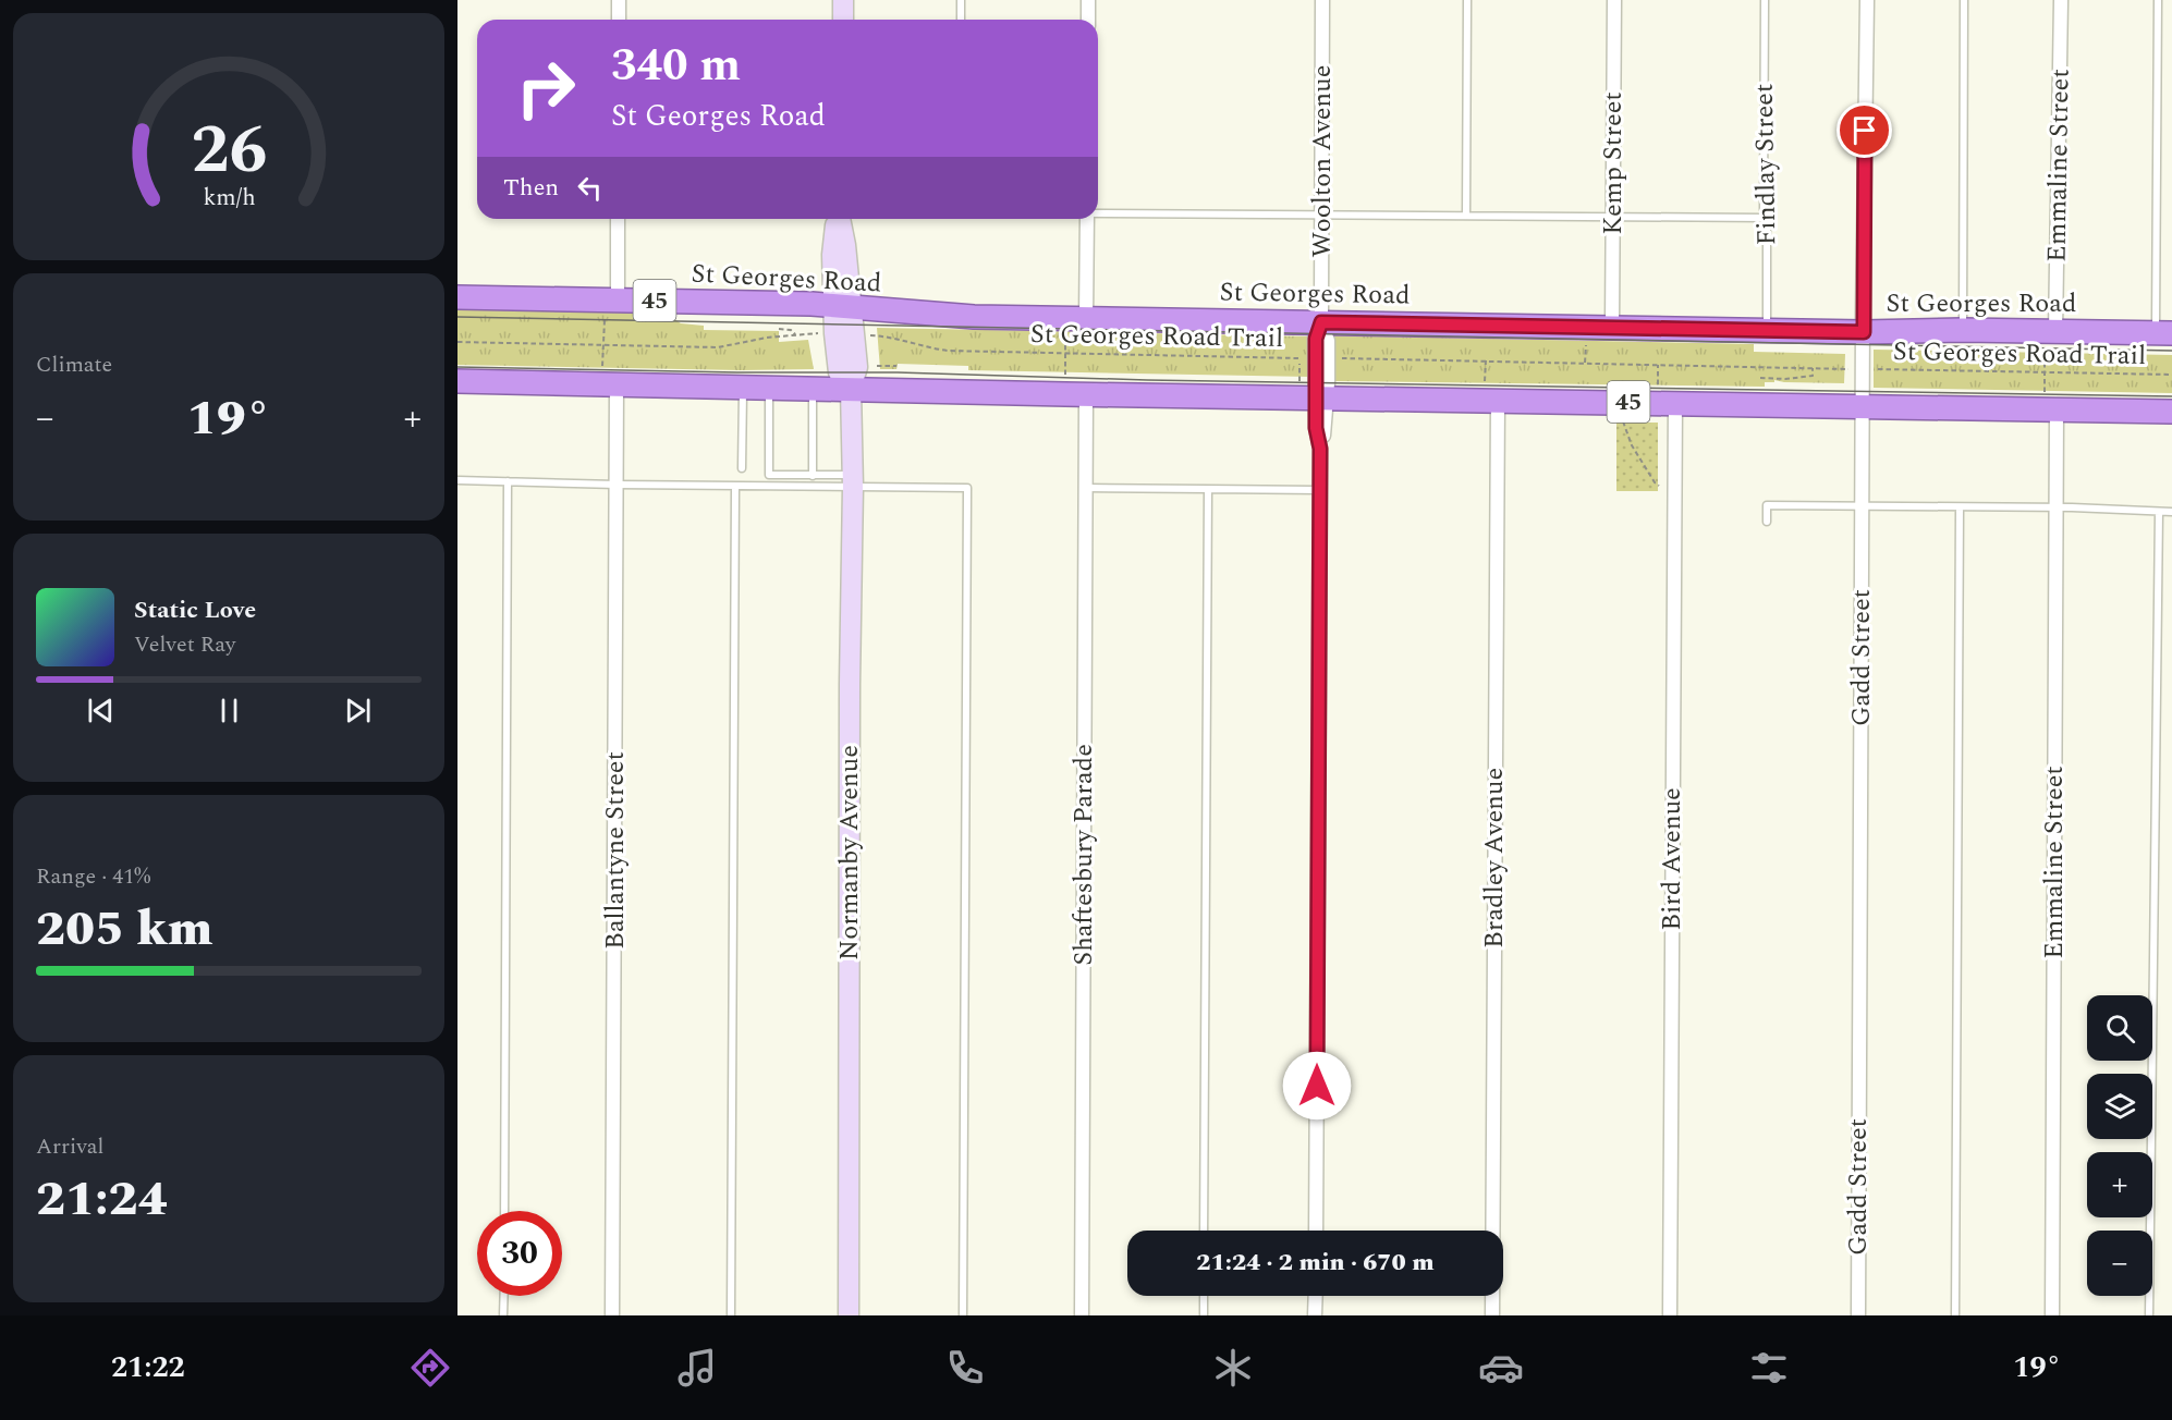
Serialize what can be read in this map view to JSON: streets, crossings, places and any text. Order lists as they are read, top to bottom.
{
  "streets": {
    "highway": ["St Georges Road", "45"],
    "main road": ["Normanby Avenue"],
    "street": [
      "Woolton Avenue",
      "Kemp Street",
      "Emmaline Street",
      "Gadd Street",
      "Ballantyne Street",
      "Shaftesbury Parade",
      "Bradley Avenue",
      "Bird Avenue"
    ],
    "lane": ["Findlay Street"],
    "path": ["St Georges Road Trail"]
  },
  "crossings": [
    ["Woolton Avenue", "St Georges Road"],
    ["Woolton Avenue", "45"],
    ["Woolton Avenue", "St Georges Road Trail"],
    ["Kemp Street", "St Georges Road"],
    ["Findlay Street", "St Georges Road"],
    ["Emmaline Street", "St Georges Road"],
    ["Emmaline Street", "45"],
    ["St Georges Road", "Gadd Street"],
    ["St Georges Road", "Normanby Avenue"],
    ["45", "Gadd Street"],
    ["45", "Ballantyne Street"],
    ["45", "Normanby Avenue"],
    ["45", "Shaftesbury Parade"],
    ["45", "Bradley Avenue"],
    ["45", "Bird Avenue"],
    ["St Georges Road Trail", "Gadd Street"],
    ["St Georges Road Trail", "Normanby Avenue"]
  ],
  "page": {
    "turn": ["340 m", "St Georges Road"],
    "then": "Then",
    "tile": [
      "Climate",
      ["Range · 41%", "205 km"],
      ["Arrival", "21:24"]
    ],
    "heat": ["−", "19°", "+"],
    "song": ["Static Love", "Velvet Ray"],
    "map_buttons": ["+", "−"],
    "limit": "30",
    "trip": "21:24 · 2 min · 670 m",
    "tabs": ["21:22", "19°"],
    "gauge": ["26", "km/h"]
  }
}
